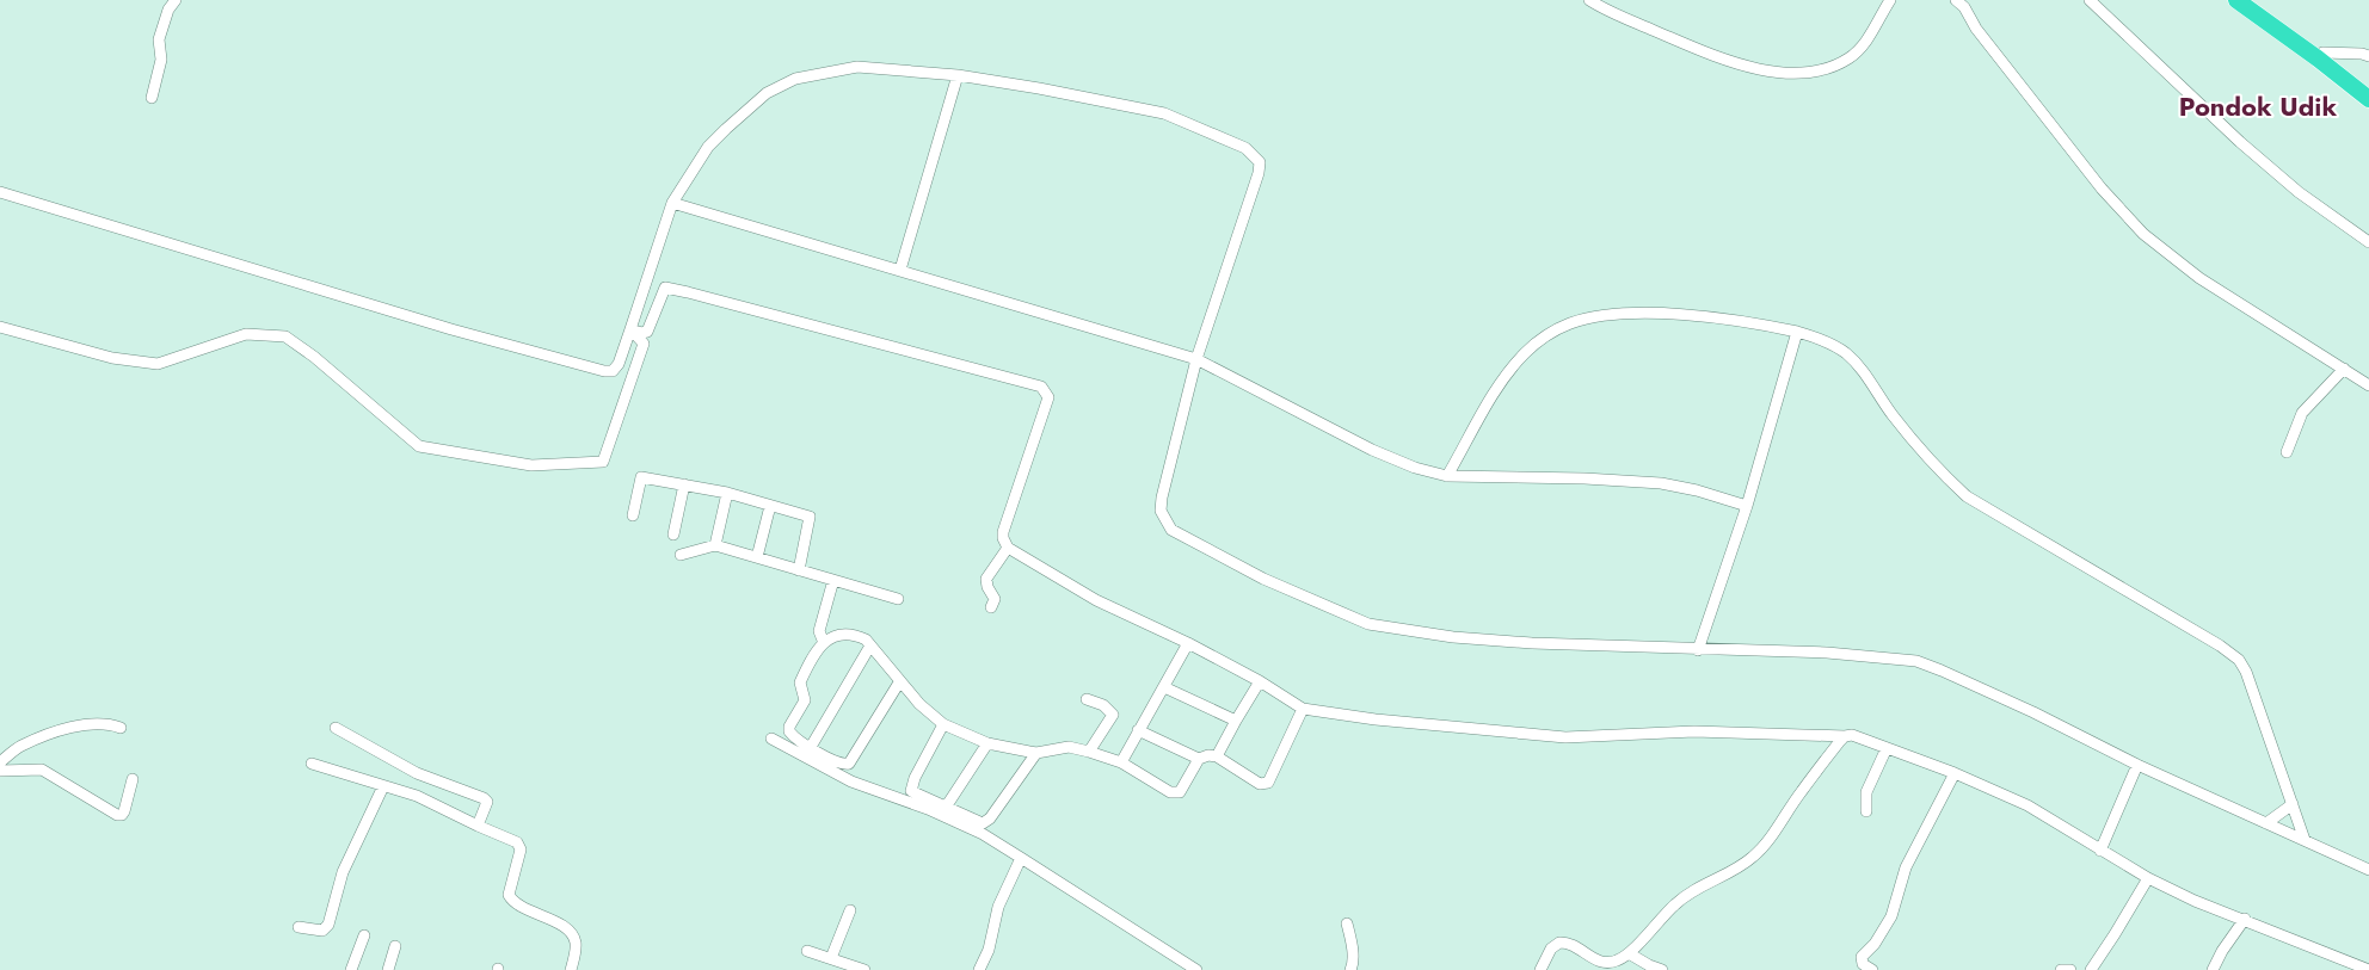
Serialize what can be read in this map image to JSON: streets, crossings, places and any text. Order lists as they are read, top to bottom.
{
  "districts": ["Pondok Udik"]
}
